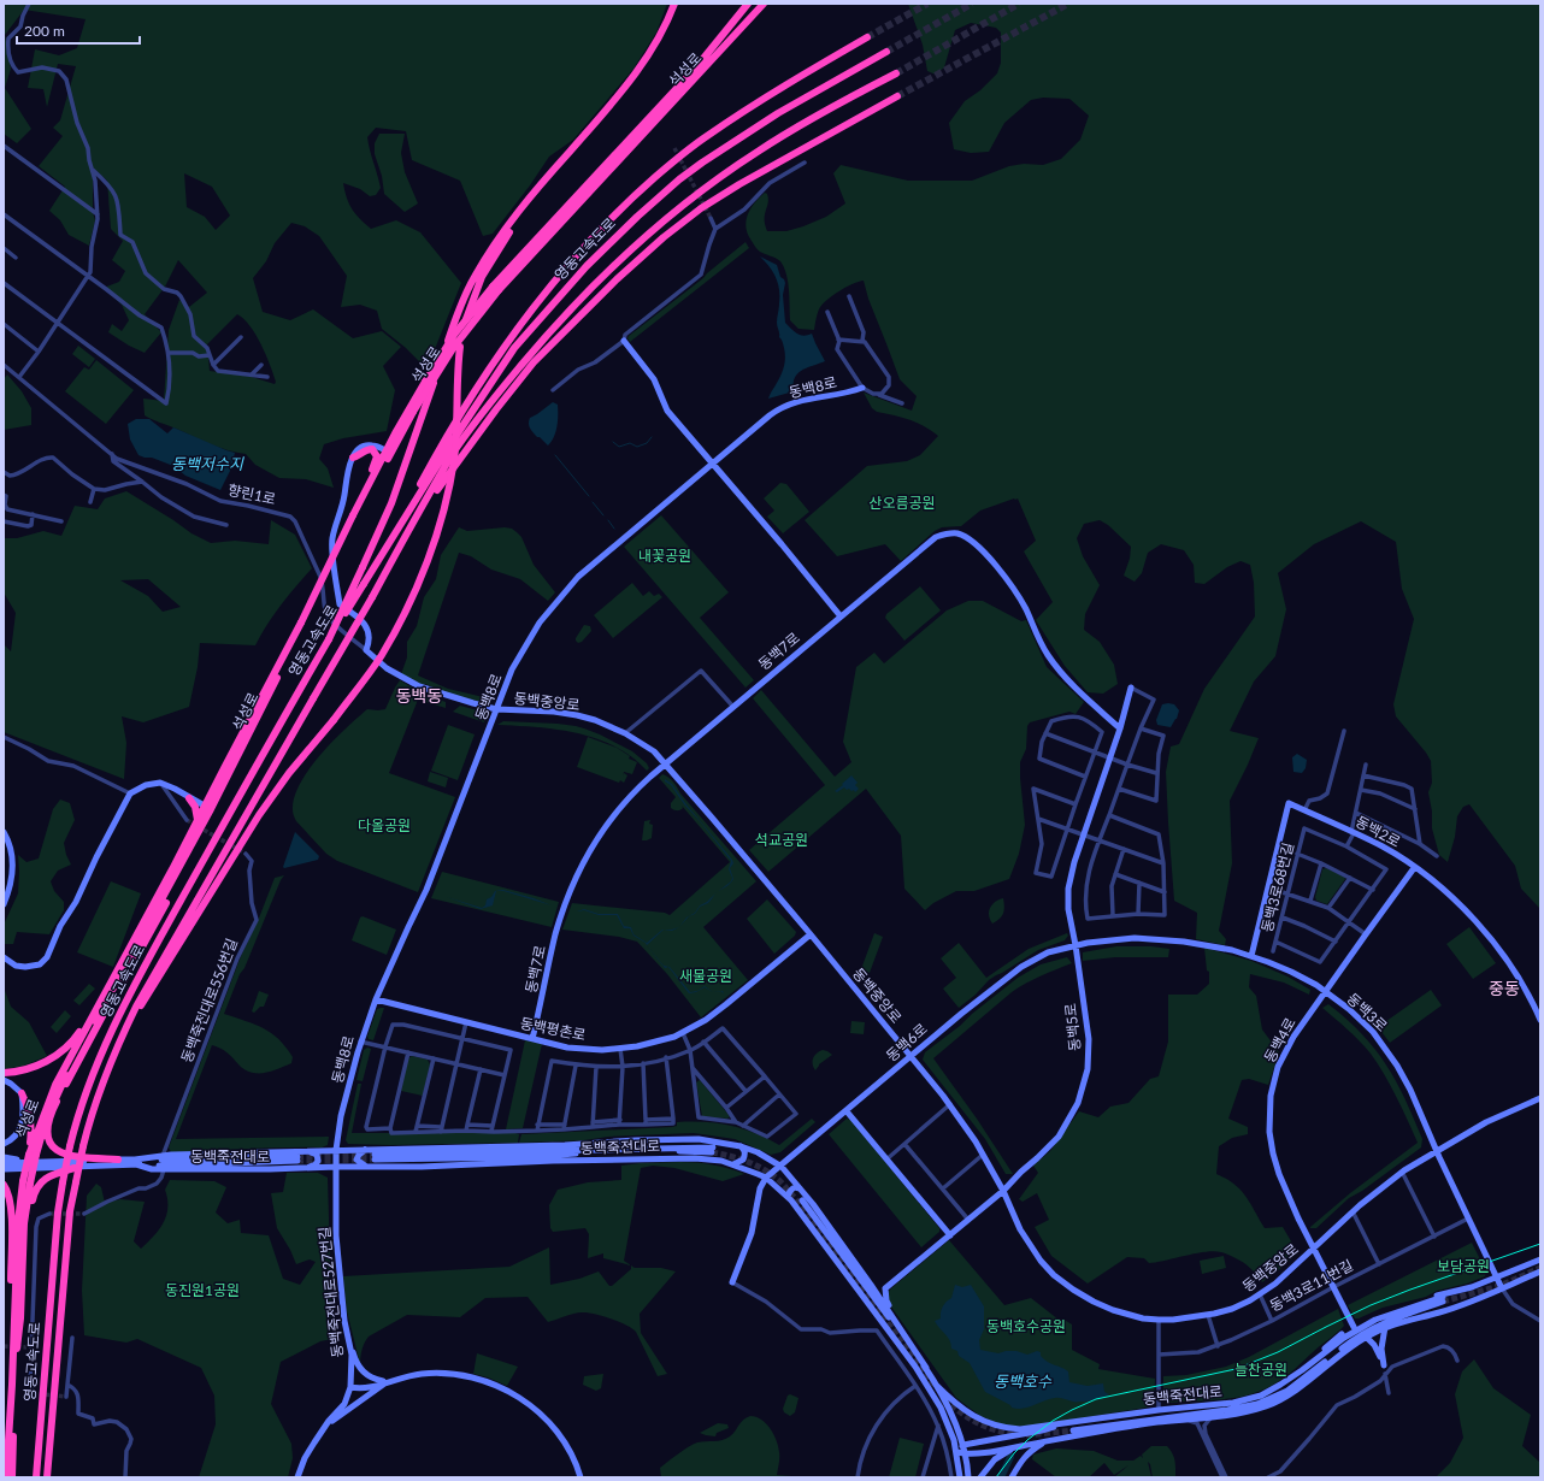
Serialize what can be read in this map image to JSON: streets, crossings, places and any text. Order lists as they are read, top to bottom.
{
  "streets": {
    "highway": ["석성로", "영동고속도로"],
    "street": [
      "동백8로",
      "향린1로",
      "동백7로",
      "동백중앙로",
      "동백2로",
      "동백3로68번길",
      "동백죽전대로556번길",
      "동백3로",
      "동백5로",
      "동백평촌로",
      "동백4로",
      "동백6로",
      "동백죽전대로",
      "동백3로11번길",
      "동백죽전대로527번길"
    ]
  },
  "crossings": [
    ["동백8로", "동백중앙로"],
    ["동백8로", "동백평촌로"],
    ["동백8로", "동백죽전대로"],
    ["동백8로", "동백죽전대로527번길"],
    ["향린1로", "동백중앙로"],
    ["동백7로", "동백중앙로"],
    ["동백7로", "동백5로"],
    ["동백7로", "동백평촌로"],
    ["동백중앙로", "동백3로"],
    ["동백중앙로", "동백5로"],
    ["동백중앙로", "동백평촌로"],
    ["동백중앙로", "동백4로"],
    ["동백중앙로", "동백6로"],
    ["동백2로", "동백3로"],
    ["동백2로", "동백4로"],
    ["동백죽전대로556번길", "동백죽전대로"],
    ["동백3로", "동백5로"],
    ["동백3로", "동백4로"],
    ["동백3로", "동백6로"],
    ["동백3로", "동백3로11번길"],
    ["동백5로", "동백6로"],
    ["동백4로", "동백3로11번길"],
    ["동백6로", "동백죽전대로"],
    ["동백죽전대로", "동백죽전대로527번길"]
  ],
  "districts": ["동백동", "중동"],
  "water": ["동백저수지", "동백호수"],
  "parks": [
    "산오름공원",
    "내꽃공원",
    "다올공원",
    "석교공원",
    "새물공원",
    "보담공원",
    "동진원1공원",
    "동백호수공원",
    "늘찬공원"
  ],
  "scale_bar": "200 m"
}
